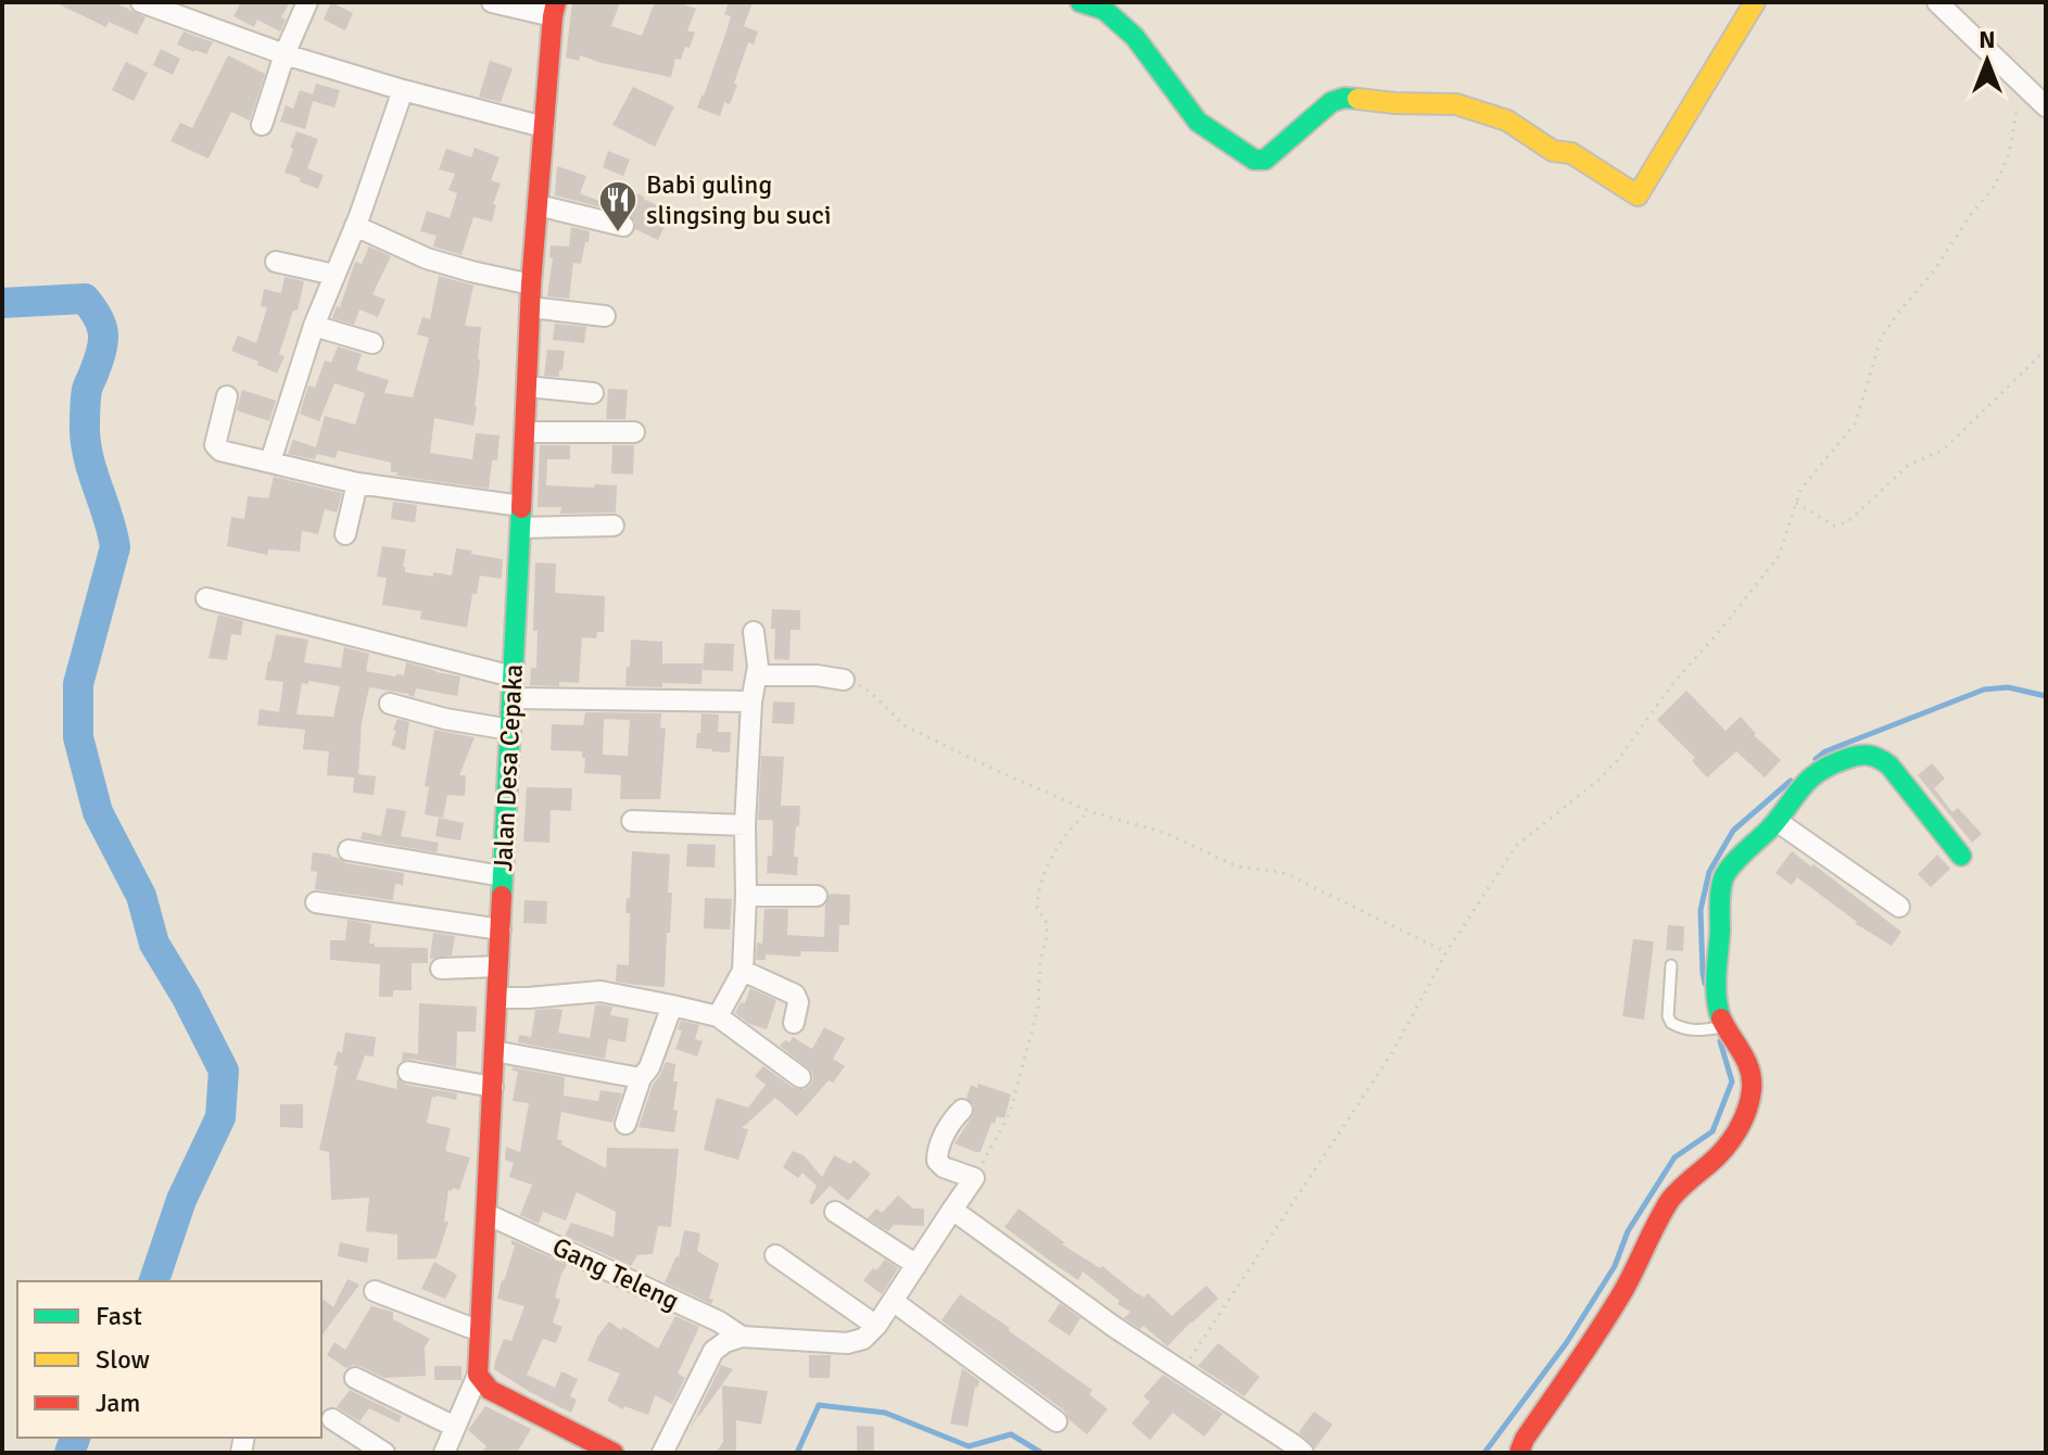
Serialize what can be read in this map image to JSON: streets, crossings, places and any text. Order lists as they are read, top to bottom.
{
  "streets": {
    "street": ["Jalan Desa Cepaka", "Gang Teleng"]
  },
  "crossings": [
    ["Jalan Desa Cepaka", "Gang Teleng"]
  ],
  "places": {
    "restaurant": ["Babi guling slingsing bu suci"]
  },
  "legend": ["Fast", "Slow", "Jam"],
  "north": "top"
}
